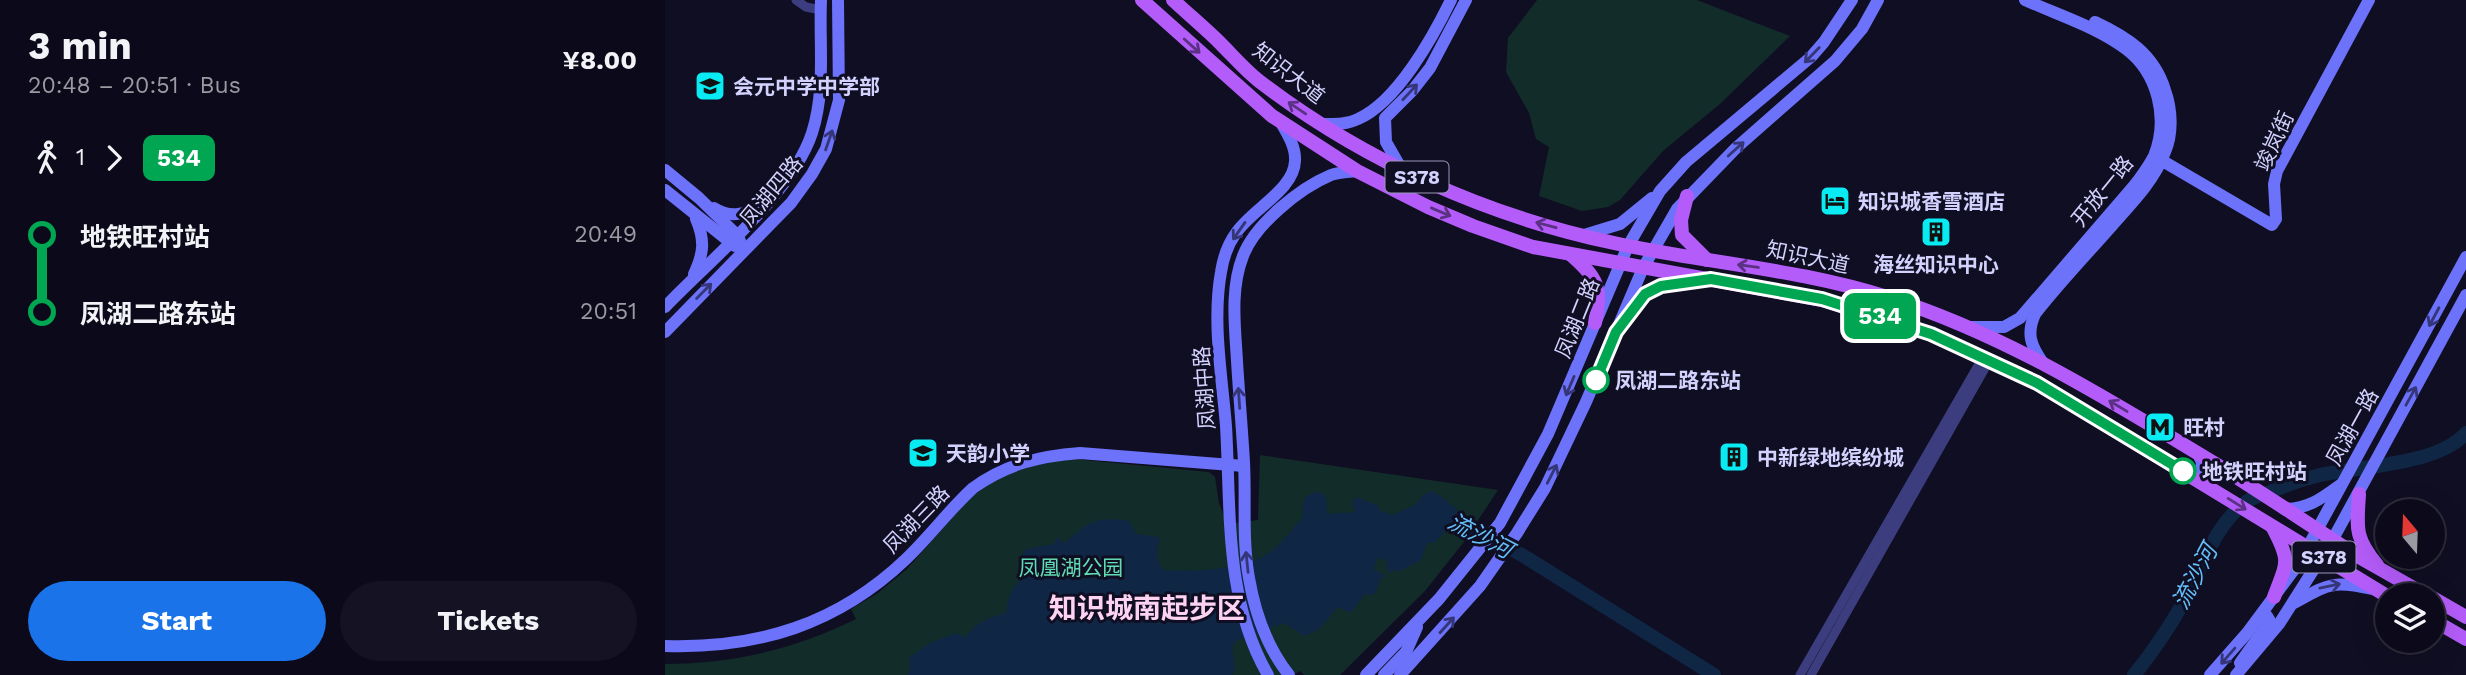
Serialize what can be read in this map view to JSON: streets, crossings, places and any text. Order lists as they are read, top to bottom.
{
  "streets": {
    "main road": ["知识大道", "S378"],
    "street": [
      "竣岚街",
      "凤湖四路",
      "开放一路",
      "凤湖二路",
      "凤湖中路",
      "凤湖一路",
      "凤湖三路"
    ]
  },
  "crossings": [
    ["知识大道", "开放一路"],
    ["知识大道", "凤湖二路"],
    ["知识大道", "凤湖中路"],
    ["知识大道", "凤湖一路"],
    ["竣岚街", "开放一路"],
    ["凤湖中路", "凤湖三路"]
  ],
  "districts": ["知识城南起步区"],
  "water": ["流沙河"],
  "parks": ["凤凰湖公园"],
  "places": {
    "school or university": ["会元中学中学部", "天韵小学"],
    "hotel": ["知识城香雪酒店"],
    "building": ["海丝知识中心", "中新绿地缤纷城"],
    "other": ["凤湖二路东站", "地铁旺村站"],
    "metro station": ["旺村"]
  },
  "lines": ["bus line 534"],
  "north": "top",
  "page": {
    "heading": ["3 min", "20:48 – 20:51 · Bus", "¥8.00"],
    "on_map": "534",
    "legs": ["1", "534"],
    "list": [
      {
        "name": "地铁旺村站",
        "value": "20:49"
      },
      {
        "name": "凤湖二路东站",
        "value": "20:51"
      }
    ],
    "buttons": ["Start", "Tickets"]
  }
}
